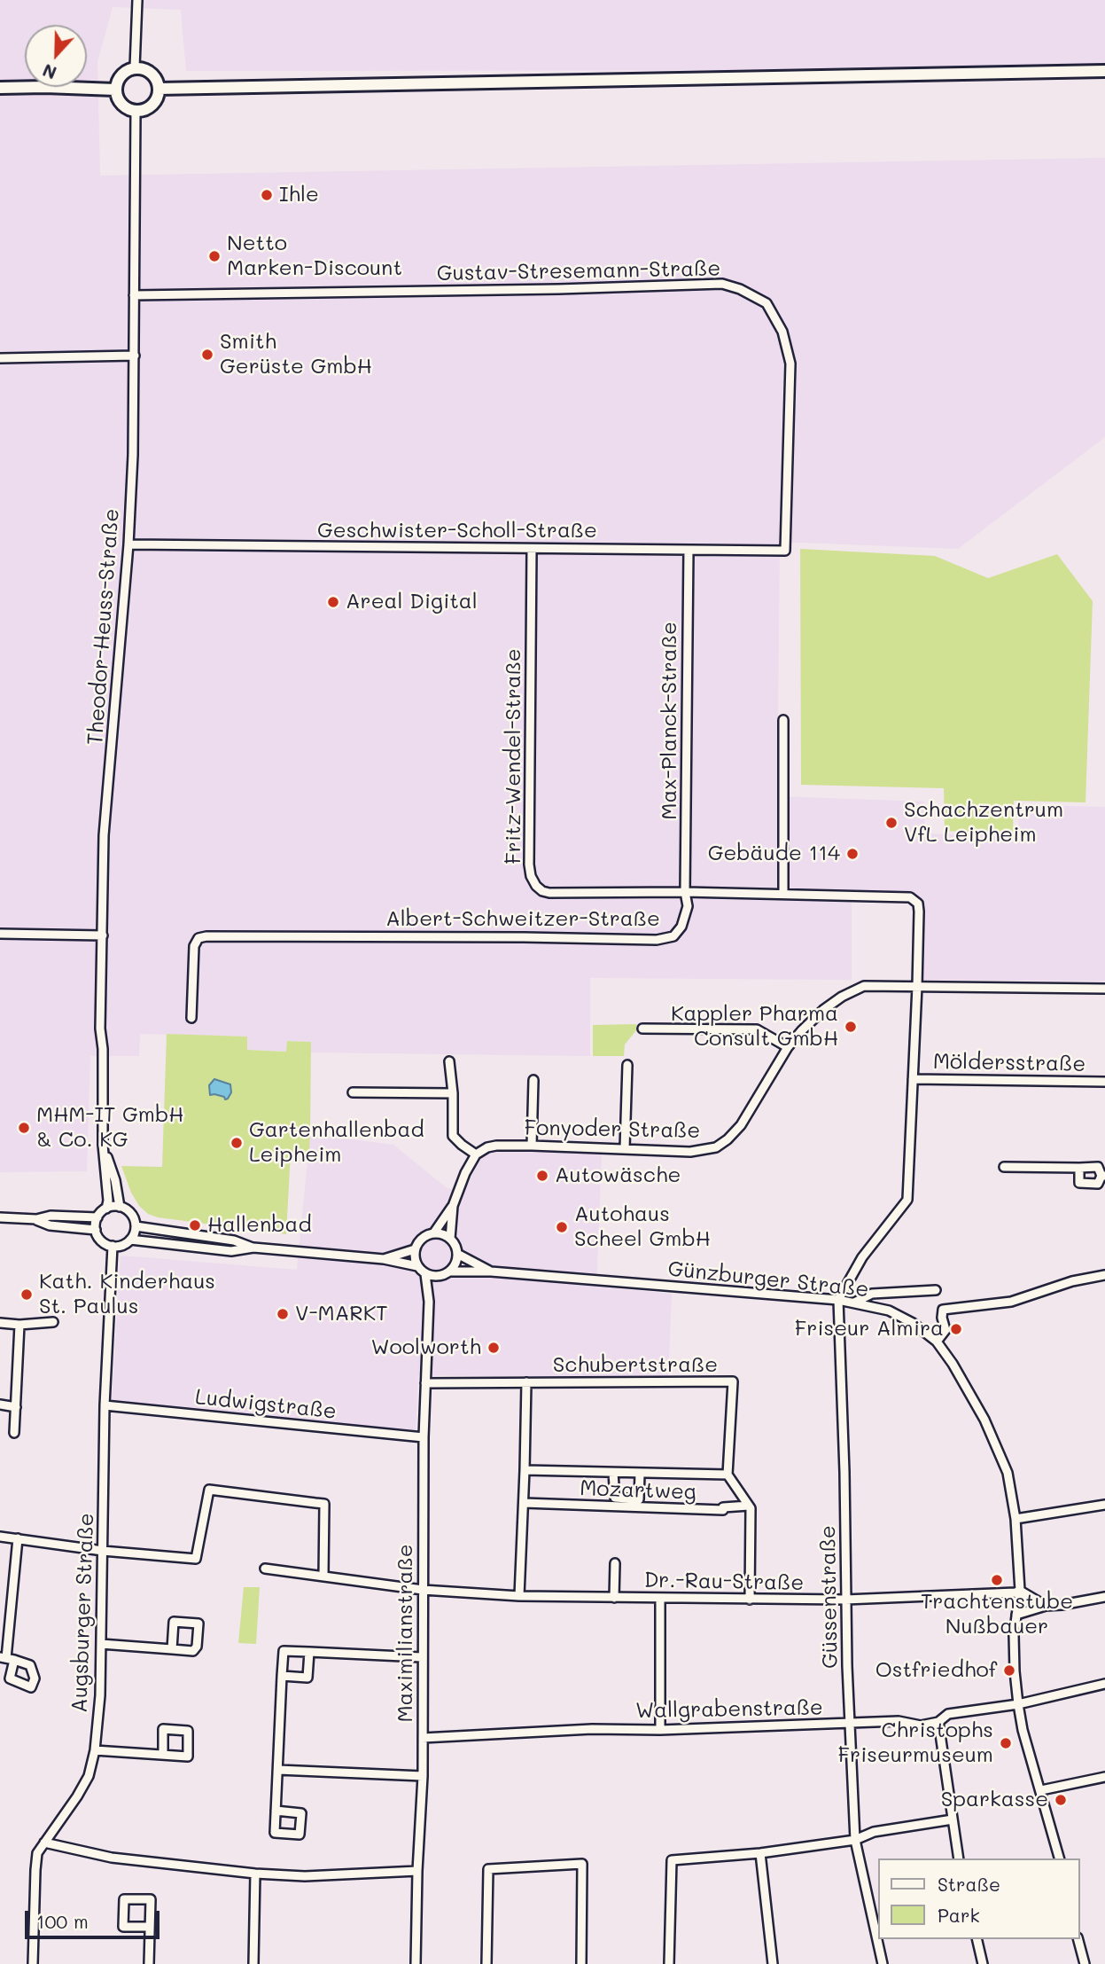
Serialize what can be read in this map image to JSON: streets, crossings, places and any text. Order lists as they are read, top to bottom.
{
  "streets": {
    "street": [
      "Gustav-Stresemann-Straße",
      "Geschwister-Scholl-Straße",
      "Theodor-Heuss-Straße",
      "Max-Planck-Straße",
      "Fritz-Wendel-Straße",
      "Albert-Schweitzer-Straße",
      "Möldersstraße",
      "Fonyoder Straße",
      "Günzburger Straße",
      "Schubertstraße",
      "Ludwigstraße",
      "Mozartweg",
      "Dr.-Rau-Straße",
      "Güssenstraße",
      "Augsburger Straße",
      "Maximilianstraße",
      "Wallgrabenstraße"
    ]
  },
  "crossings": [
    ["Gustav-Stresemann-Straße", "Geschwister-Scholl-Straße"],
    ["Gustav-Stresemann-Straße", "Theodor-Heuss-Straße"],
    ["Geschwister-Scholl-Straße", "Theodor-Heuss-Straße"],
    ["Geschwister-Scholl-Straße", "Max-Planck-Straße"],
    ["Geschwister-Scholl-Straße", "Fritz-Wendel-Straße"],
    ["Theodor-Heuss-Straße", "Augsburger Straße"],
    ["Max-Planck-Straße", "Fritz-Wendel-Straße"],
    ["Max-Planck-Straße", "Albert-Schweitzer-Straße"],
    ["Fritz-Wendel-Straße", "Albert-Schweitzer-Straße"],
    ["Albert-Schweitzer-Straße", "Fonyoder Straße"],
    ["Günzburger Straße", "Dr.-Rau-Straße"],
    ["Günzburger Straße", "Güssenstraße"],
    ["Günzburger Straße", "Maximilianstraße"],
    ["Günzburger Straße", "Wallgrabenstraße"],
    ["Schubertstraße", "Maximilianstraße"],
    ["Ludwigstraße", "Augsburger Straße"],
    ["Ludwigstraße", "Maximilianstraße"],
    ["Dr.-Rau-Straße", "Güssenstraße"],
    ["Dr.-Rau-Straße", "Maximilianstraße"],
    ["Güssenstraße", "Wallgrabenstraße"],
    ["Maximilianstraße", "Wallgrabenstraße"]
  ],
  "places": [
    "Ihle",
    "Netto Marken-Discount",
    "Smith Gerüste GmbH",
    "Areal Digital",
    "Schachzentrum VfL Leipheim",
    "Gebäude 114",
    "Kappler Pharma Consult GmbH",
    "MHM-IT GmbH & Co. KG",
    "Gartenhallenbad Leipheim",
    "Autowäsche",
    "Hallenbad",
    "Autohaus Scheel GmbH",
    "Kath. Kinderhaus St. Paulus",
    "V-MARKT",
    "Friseur Almira",
    "Woolworth",
    "Trachtenstube Nußbauer",
    "Ostfriedhof",
    "Christophs Friseurmuseum",
    "Sparkasse"
  ],
  "legend": ["Straße", "Park"],
  "scale_bar": "100 m",
  "north": "bottom"
}
